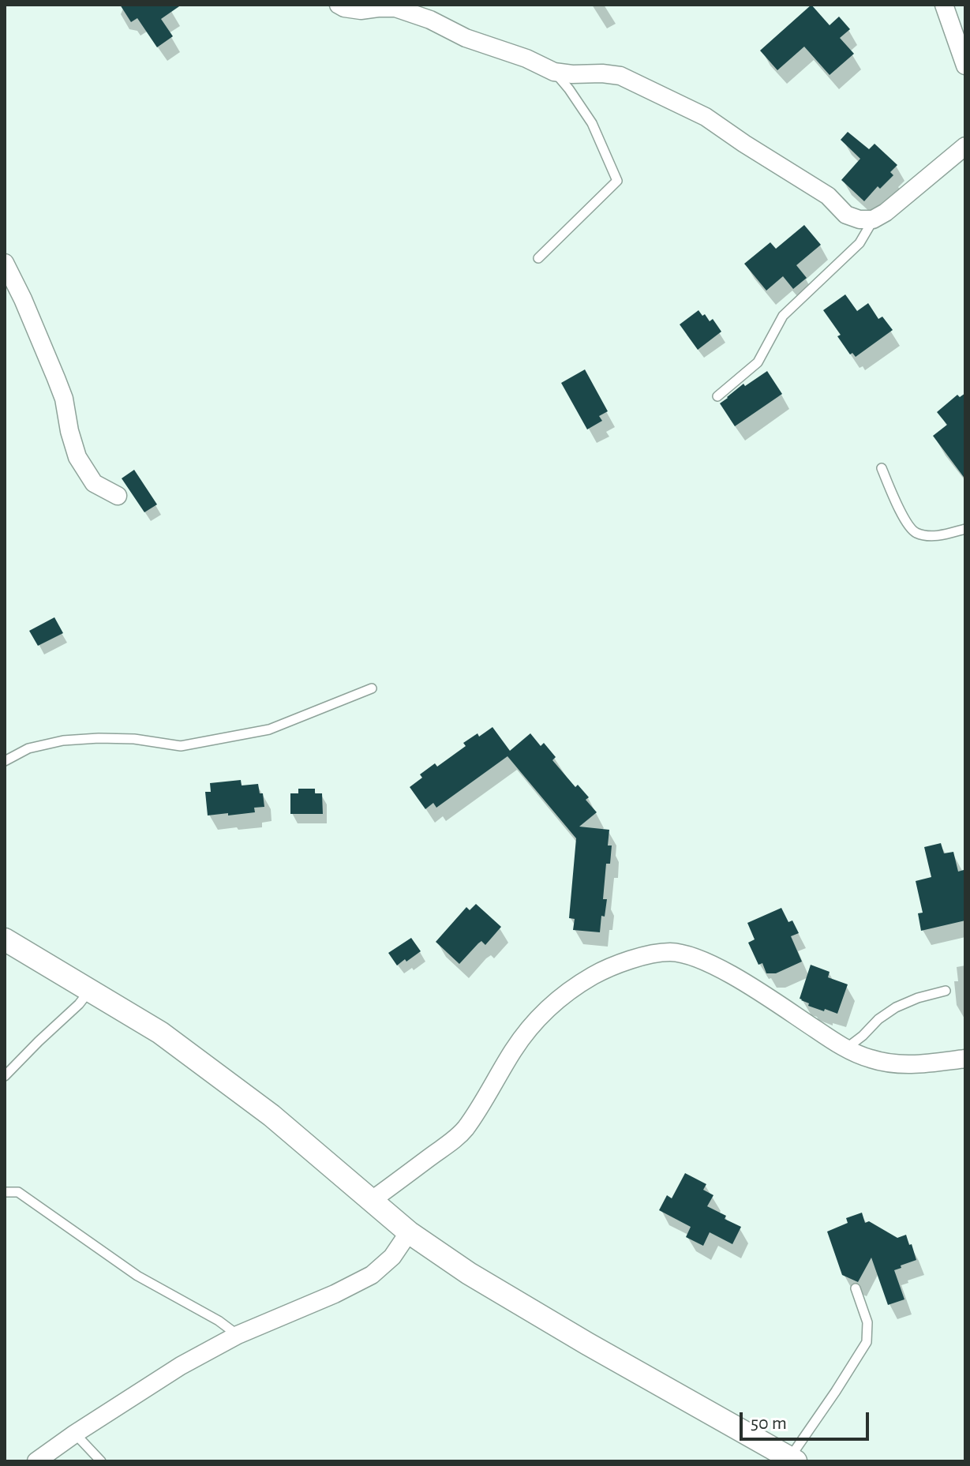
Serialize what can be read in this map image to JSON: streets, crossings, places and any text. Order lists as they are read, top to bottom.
{
  "scale_bar": "50 m"
}
